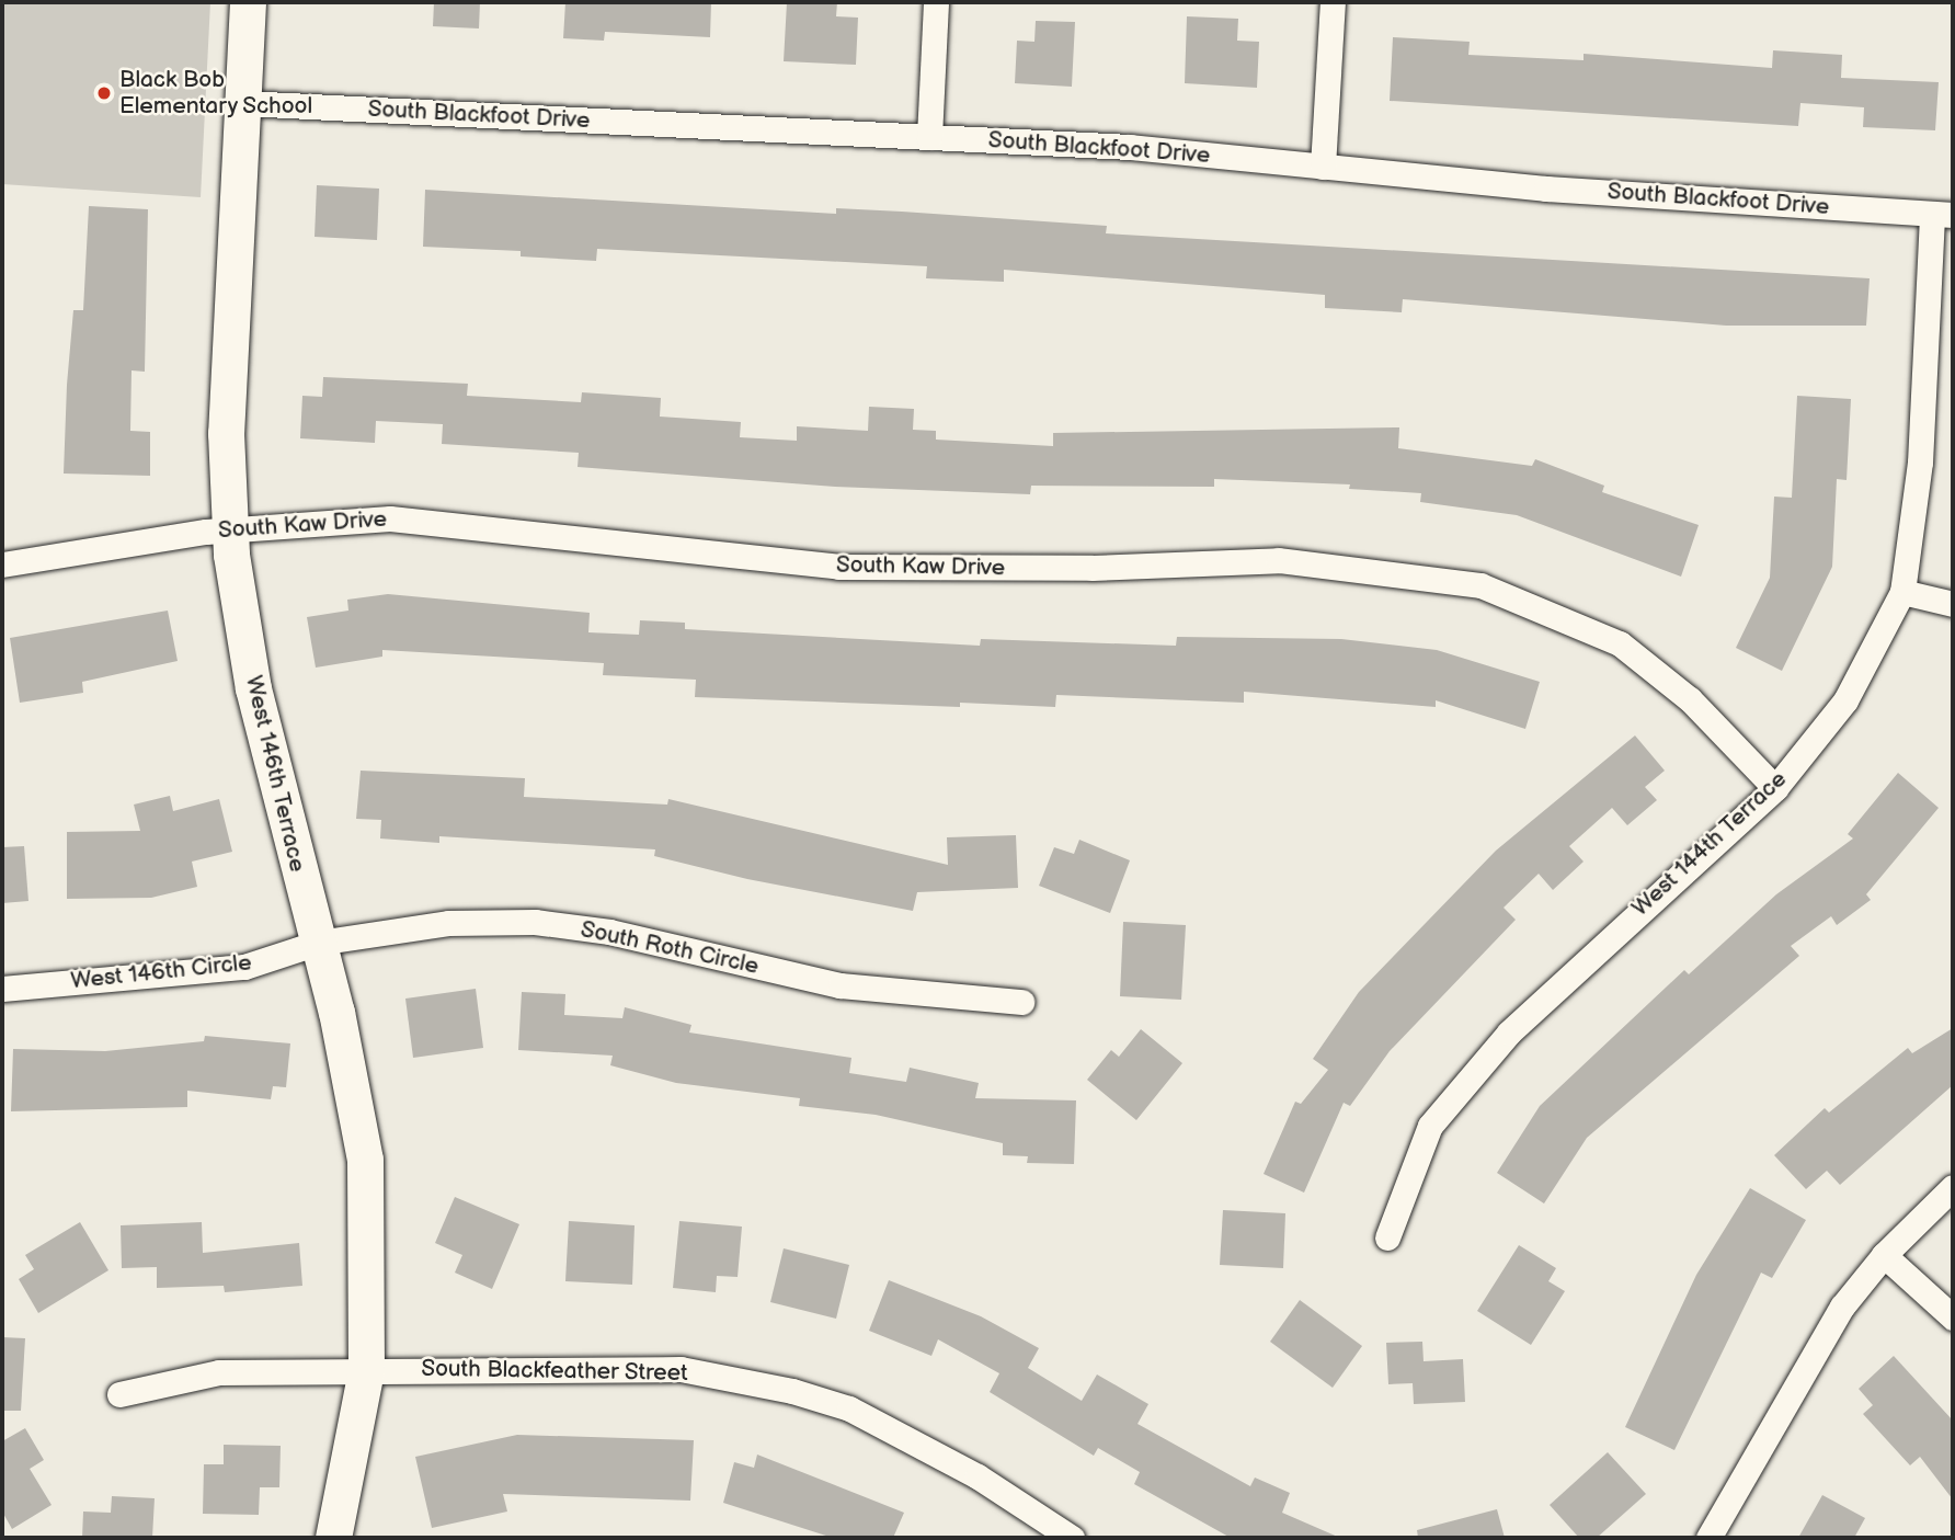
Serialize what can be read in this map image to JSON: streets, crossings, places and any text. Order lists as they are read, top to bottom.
{
  "streets": {
    "street": [
      "South Blackfoot Drive",
      "South Kaw Drive",
      "West 146th Terrace",
      "West 144th Terrace",
      "South Roth Circle",
      "West 146th Circle",
      "South Blackfeather Street"
    ]
  },
  "crossings": [
    ["South Blackfoot Drive", "West 146th Terrace"],
    ["South Blackfoot Drive", "West 144th Terrace"],
    ["South Kaw Drive", "West 146th Terrace"],
    ["South Kaw Drive", "West 144th Terrace"],
    ["West 146th Terrace", "South Roth Circle"],
    ["West 146th Terrace", "West 146th Circle"],
    ["West 146th Terrace", "South Blackfeather Street"],
    ["South Roth Circle", "West 146th Circle"]
  ],
  "places": ["Black Bob Elementary School"]
}
